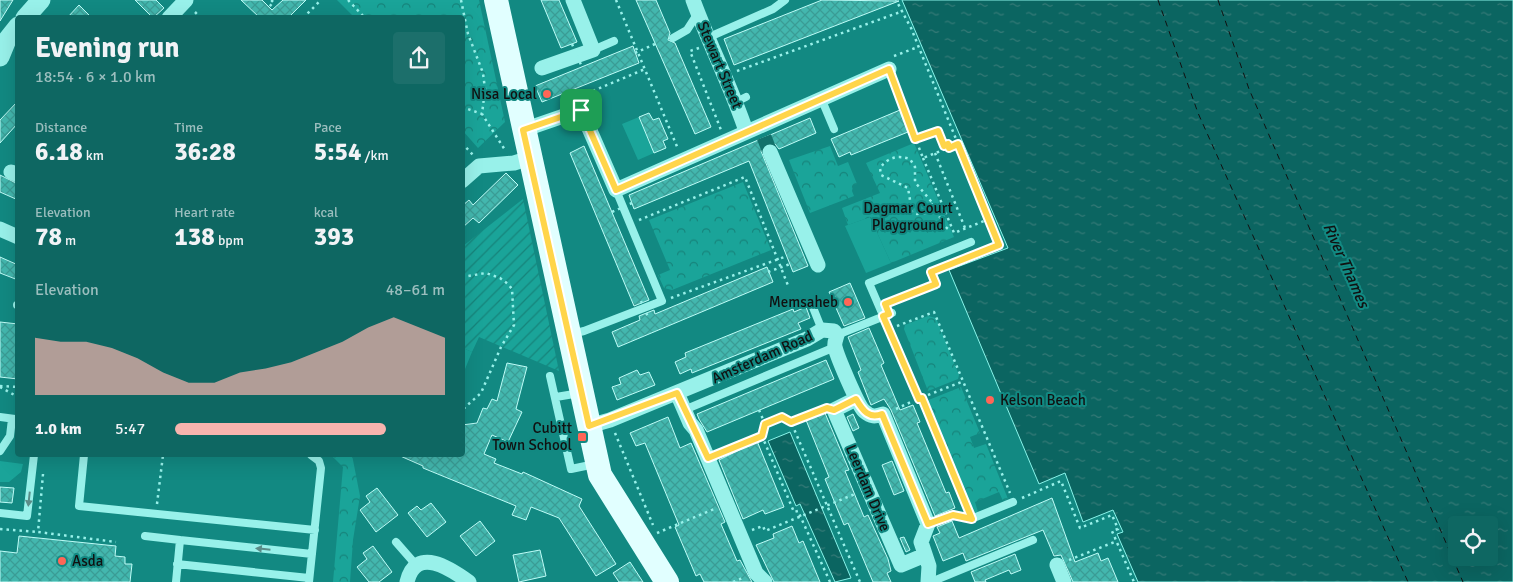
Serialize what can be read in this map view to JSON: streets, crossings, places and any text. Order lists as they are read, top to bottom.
{
  "streets": {
    "street": ["Stewart Street", "Amsterdam Road", "Leerdam Drive"]
  },
  "water": ["River Thames"],
  "parks": ["Dagmar Court Playground"],
  "places": {
    "other": [
      "Nisa Local",
      "Memsaheb",
      "Kelson Beach",
      "Asda"
    ],
    "transit": ["Cubitt Town School"]
  },
  "page": {
    "heading": ["Evening run", "18:54 · 6 × 1.0 km"],
    "stats": [
      ["Distance", "6.18 km"],
      ["Time", "36:28"],
      ["Pace", "5:54 /km"],
      ["Elevation", "78 m"],
      ["Heart rate", "138 bpm"],
      ["kcal", "393"]
    ],
    "chart": ["Elevation", "48–61 m"],
    "list": [
      {
        "name": "1.0 km",
        "note": "5:47"
      }
    ]
  }
}
